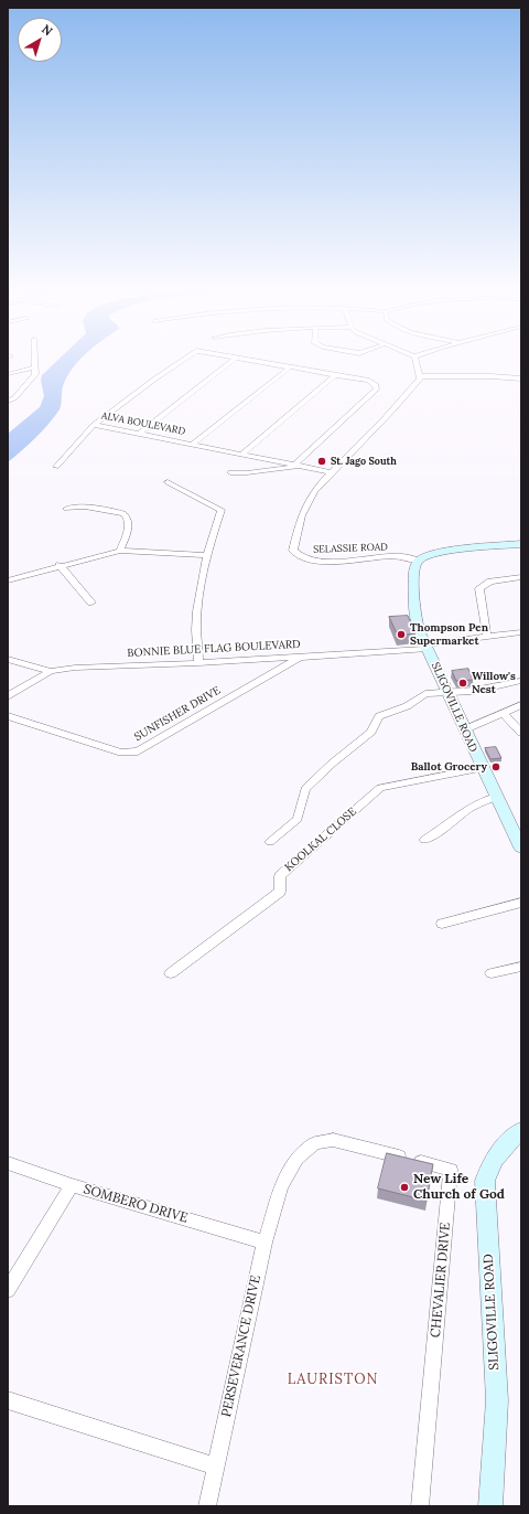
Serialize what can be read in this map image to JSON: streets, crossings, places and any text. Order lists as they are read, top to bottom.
{
  "streets": {
    "street": [
      "ALVA BOULEVARD",
      "SELASSIE ROAD",
      "BONNIE BLUE FLAG BOULEVARD",
      "SLIGOVILLE ROAD",
      "SUNFISHER DRIVE",
      "KOOLKAL CLOSE",
      "SOMBERO DRIVE",
      "CHEVALIER DRIVE",
      "PERSEVERANCE DRIVE"
    ]
  },
  "crossings": [
    ["ALVA BOULEVARD", "SELASSIE ROAD"],
    ["SELASSIE ROAD", "SLIGOVILLE ROAD"],
    ["BONNIE BLUE FLAG BOULEVARD", "SLIGOVILLE ROAD"],
    ["BONNIE BLUE FLAG BOULEVARD", "SUNFISHER DRIVE"],
    ["SLIGOVILLE ROAD", "KOOLKAL CLOSE"],
    ["SOMBERO DRIVE", "PERSEVERANCE DRIVE"],
    ["CHEVALIER DRIVE", "PERSEVERANCE DRIVE"]
  ],
  "districts": ["LAURISTON"],
  "places": [
    "St. Jago South",
    "Thompson Pen Supermarket",
    "Willow's Nest",
    "Ballot Grocery",
    "New Life Church of God"
  ],
  "north": "top right"
}
